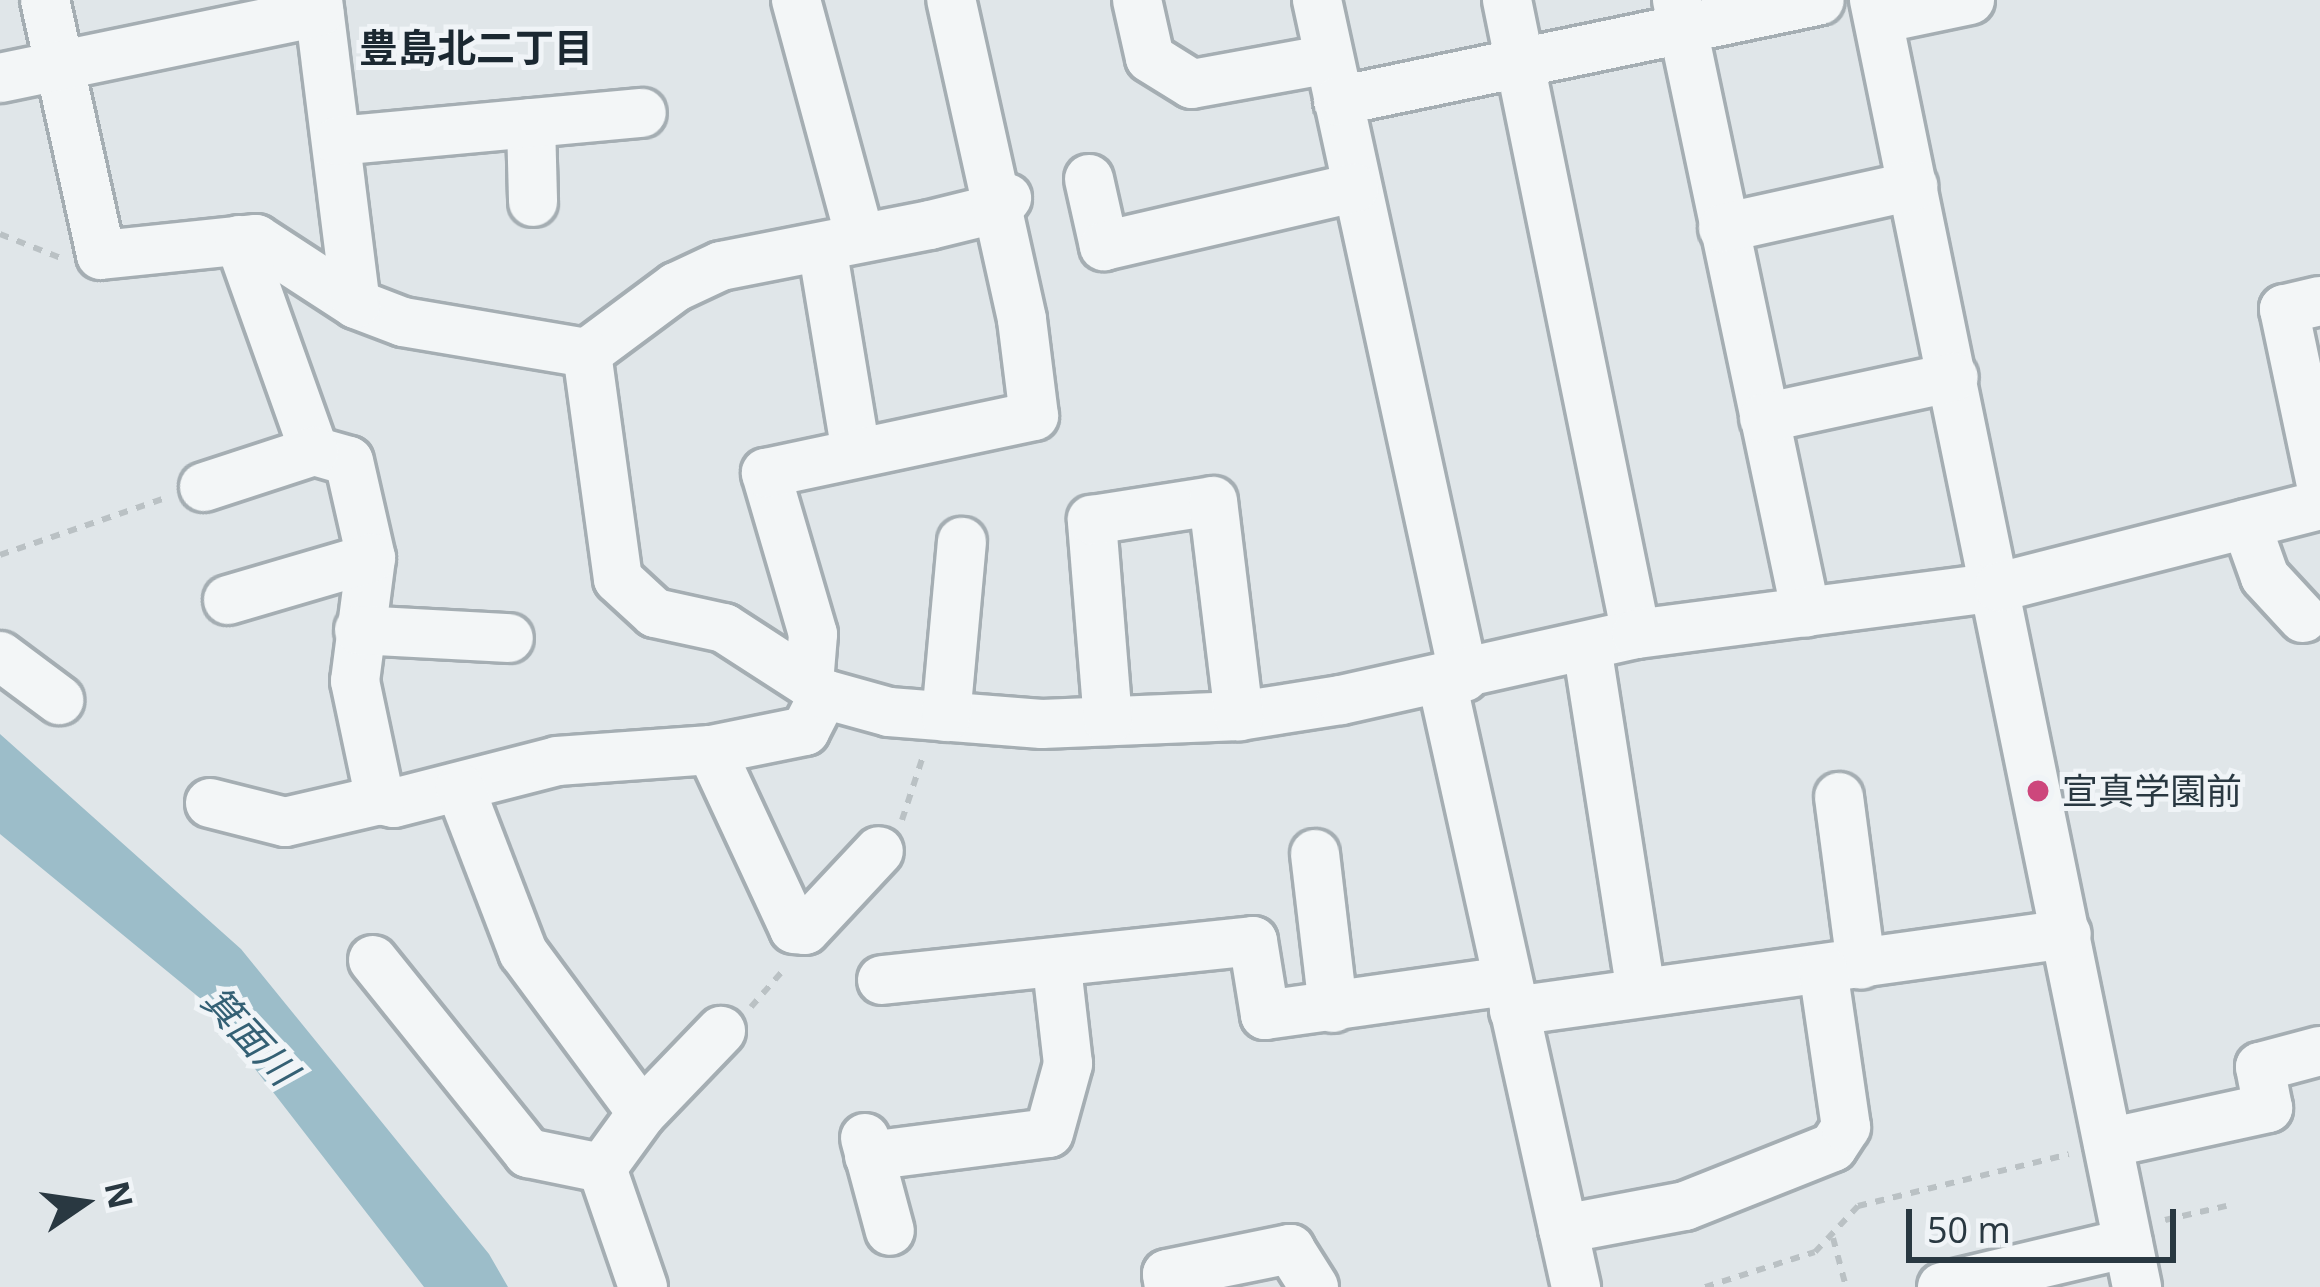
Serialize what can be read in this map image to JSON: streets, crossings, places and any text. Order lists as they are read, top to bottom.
{
  "districts": ["豊島北二丁目"],
  "water": ["箕面川"],
  "places": ["宣真学園前"],
  "scale_bar": "50 m",
  "north": "right"
}
